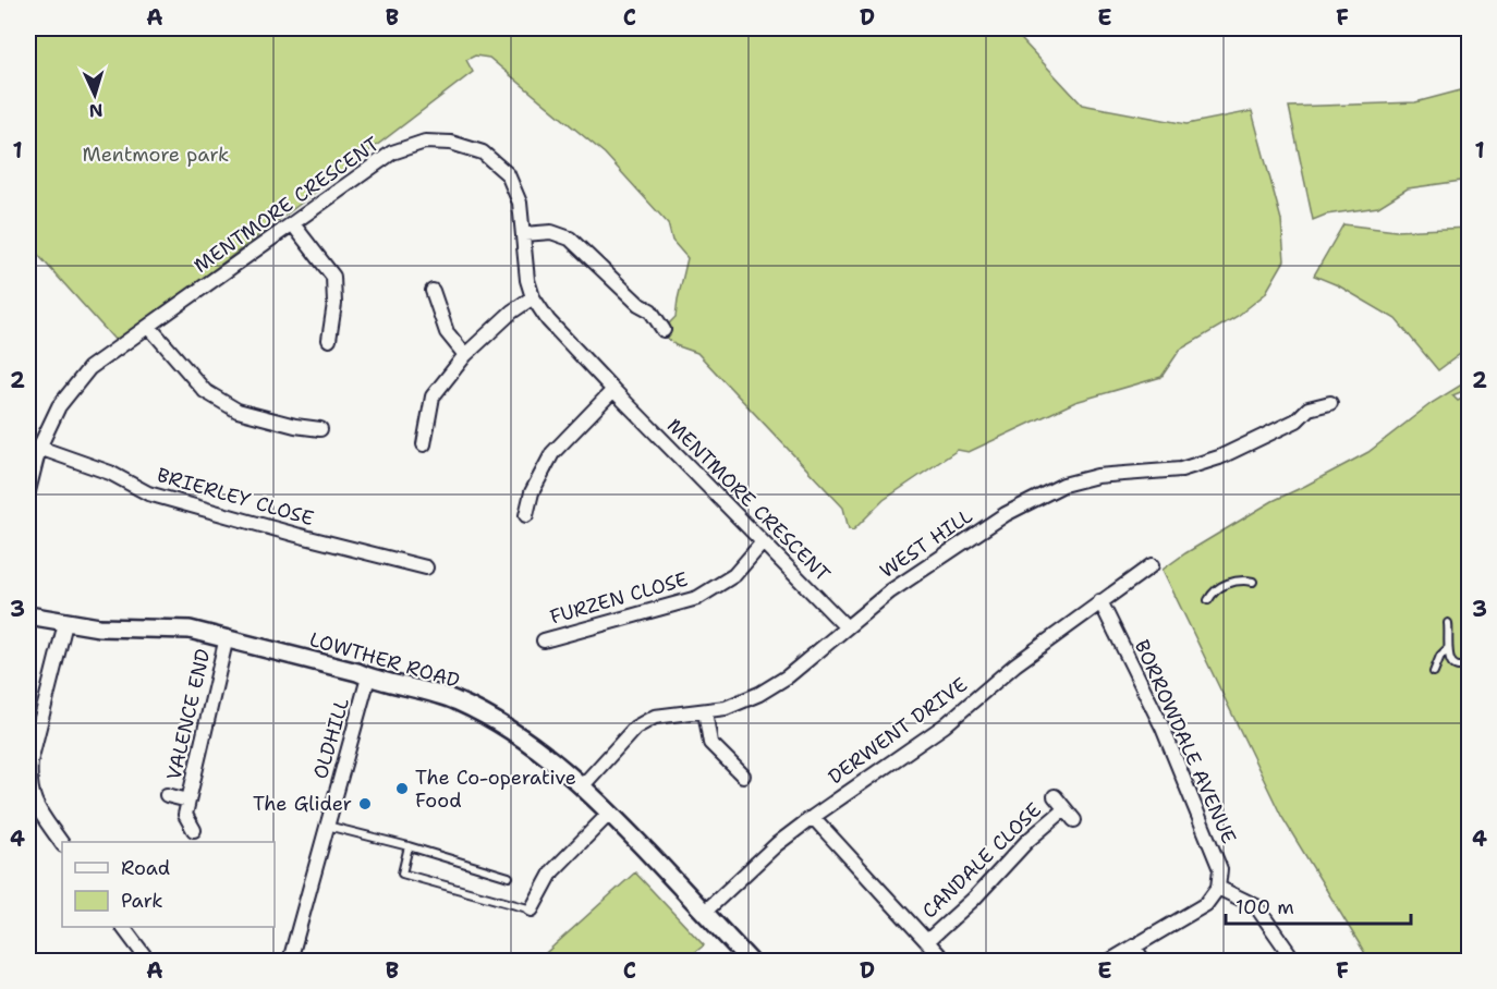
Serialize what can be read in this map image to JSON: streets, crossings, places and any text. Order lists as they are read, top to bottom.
{
  "streets": {
    "street": [
      "MENTMORE CRESCENT",
      "BRIERLEY CLOSE",
      "WEST HILL",
      "FURZEN CLOSE",
      "LOWTHER ROAD",
      "VALENCE END",
      "DERWENT DRIVE",
      "OLDHILL",
      "BORROWDALE AVENUE",
      "CANDALE CLOSE"
    ]
  },
  "crossings": [
    ["MENTMORE CRESCENT", "BRIERLEY CLOSE"],
    ["MENTMORE CRESCENT", "WEST HILL"],
    ["MENTMORE CRESCENT", "FURZEN CLOSE"],
    ["WEST HILL", "LOWTHER ROAD"],
    ["LOWTHER ROAD", "VALENCE END"],
    ["LOWTHER ROAD", "DERWENT DRIVE"],
    ["LOWTHER ROAD", "OLDHILL"],
    ["DERWENT DRIVE", "BORROWDALE AVENUE"]
  ],
  "parks": ["Mentmore park"],
  "places": ["The Co-operative Food", "The Glider"],
  "legend": ["Road", "Park"],
  "scale_bar": "100 m",
  "north": "bottom",
  "grid": {
    "columns": [
      "A",
      "B",
      "C",
      "D",
      "E",
      "F"
    ],
    "rows": [
      "1",
      "2",
      "3",
      "4"
    ]
  }
}
